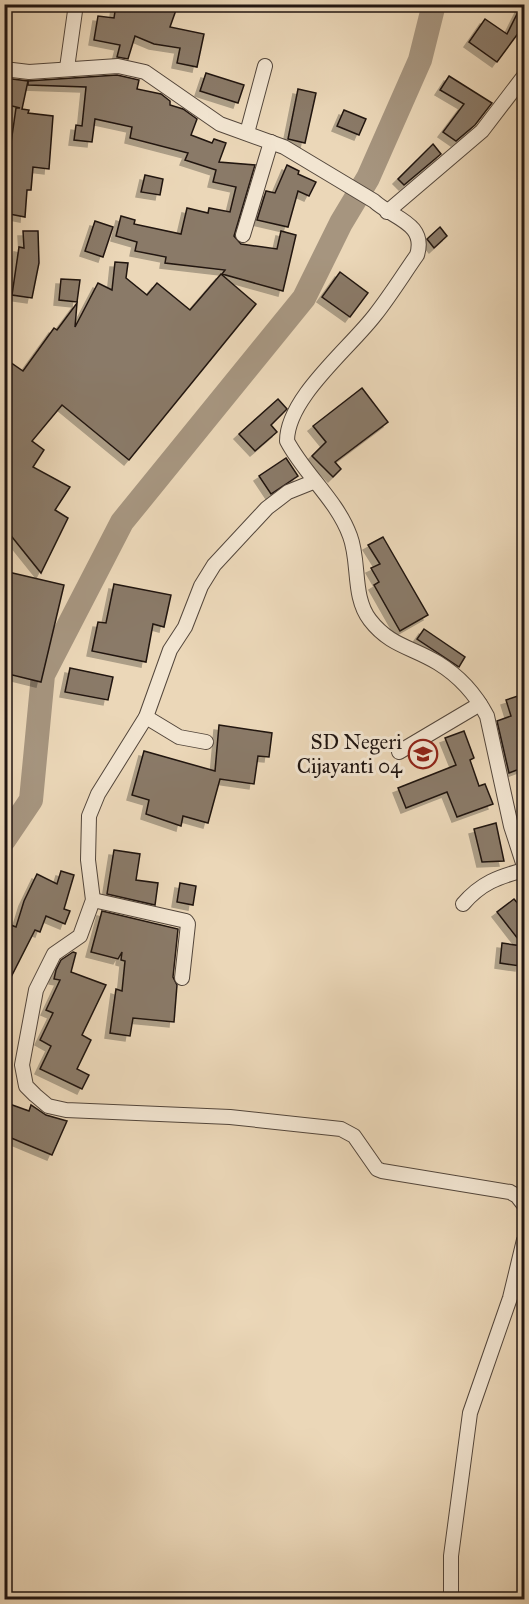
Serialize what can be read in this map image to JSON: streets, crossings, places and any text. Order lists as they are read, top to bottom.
{
  "places": {
    "school or university": ["SD Negeri Cijayanti 04"]
  }
}
